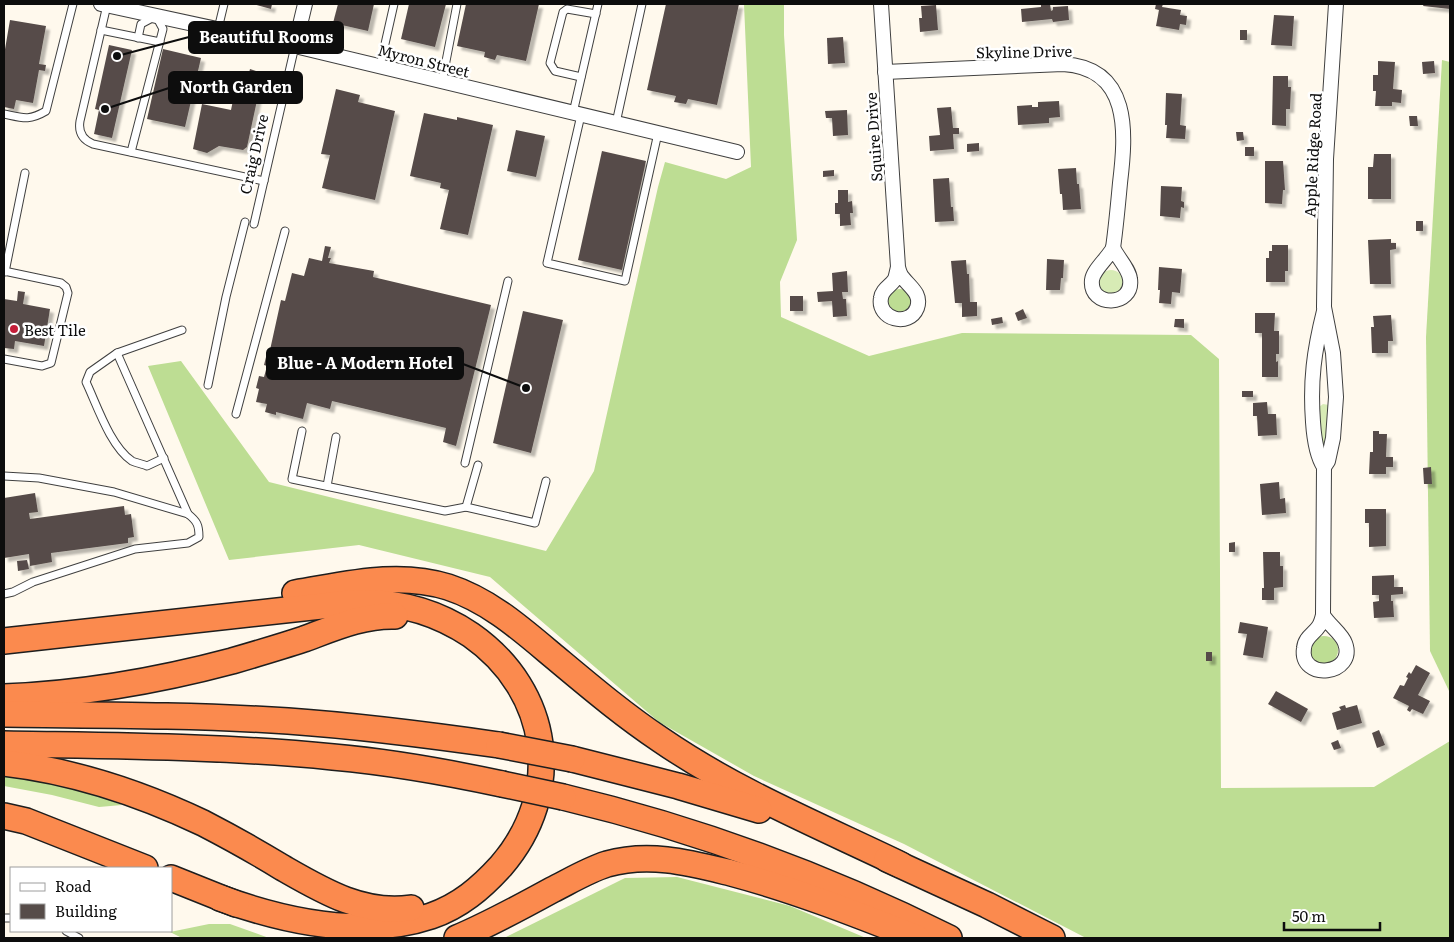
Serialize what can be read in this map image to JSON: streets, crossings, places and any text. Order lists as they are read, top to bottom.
{
  "streets": {
    "street": [
      "Skyline Drive",
      "Myron Street",
      "Squire Drive",
      "Craig Drive",
      "Apple Ridge Road"
    ]
  },
  "crossings": [
    ["Skyline Drive", "Squire Drive"],
    ["Myron Street", "Craig Drive"]
  ],
  "places": [
    "Beautiful Rooms",
    "North Garden",
    "Best Tile",
    "Blue - A Modern Hotel"
  ],
  "legend": ["Road", "Building"],
  "scale_bar": "50 m"
}
